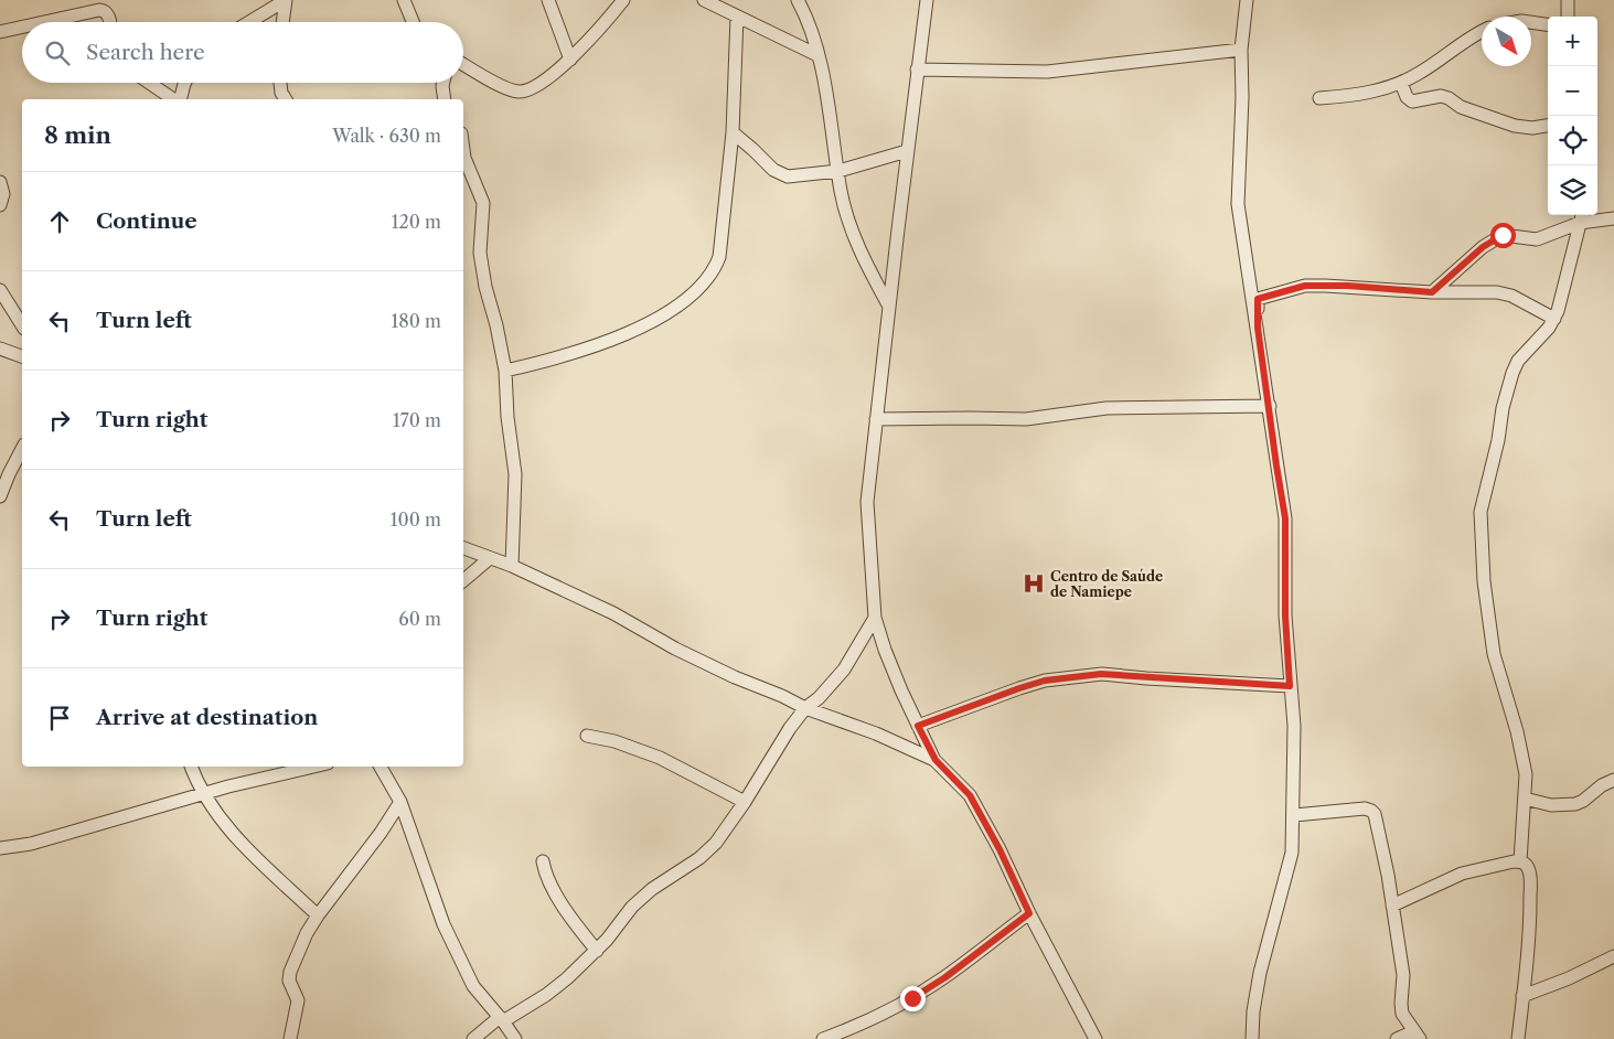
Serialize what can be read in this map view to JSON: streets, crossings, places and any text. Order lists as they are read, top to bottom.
{
  "places": {
    "hospital": ["Centro de Saúde de Namiepe"]
  },
  "north": "bottom right",
  "page": {
    "map_buttons": ["+", "−"],
    "search": "Search here",
    "heading": ["8 min", "Walk · 630 m"],
    "list": [
      ["Continue", "120 m"],
      ["Turn left", "180 m"],
      ["Turn right", "170 m"],
      ["Turn left", "100 m"],
      ["Turn right", "60 m"],
      "Arrive at destination"
    ]
  }
}
